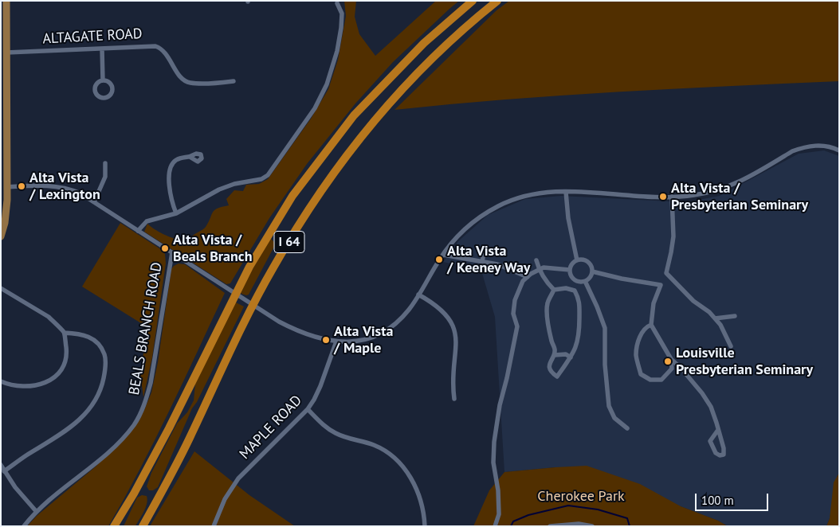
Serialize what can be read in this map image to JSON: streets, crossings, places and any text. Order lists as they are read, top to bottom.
{
  "streets": {
    "highway": ["I 64"],
    "street": ["ALTAGATE ROAD", "BEALS BRANCH ROAD", "MAPLE ROAD"]
  },
  "parks": ["Cherokee Park"],
  "places": [
    "Alta Vista / Lexington",
    "Alta Vista / Presbyterian Seminary",
    "Alta Vista / Beals Branch",
    "Alta Vista / Keeney Way",
    "Alta Vista / Maple",
    "Louisville Presbyterian Seminary"
  ],
  "scale_bar": "100 m"
}
